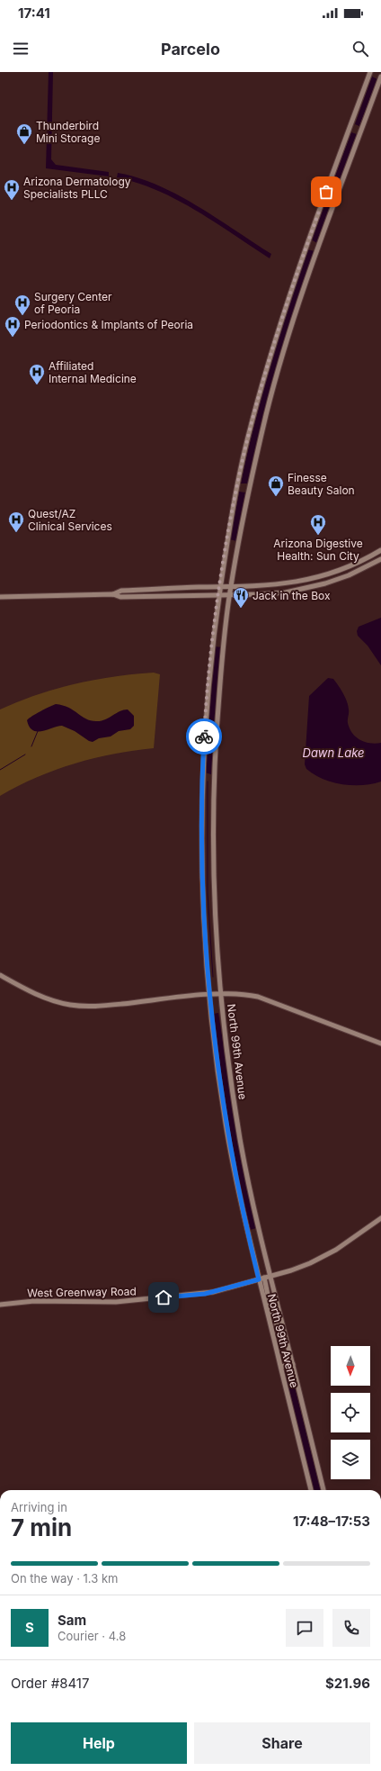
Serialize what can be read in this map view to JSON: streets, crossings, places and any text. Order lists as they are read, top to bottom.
{
  "streets": {
    "main road": ["North 99th Avenue", "West Greenway Road"]
  },
  "crossings": [
    ["North 99th Avenue", "West Greenway Road"]
  ],
  "water": ["Dawn Lake"],
  "places": {
    "shop": ["Thunderbird Mini Storage", "Finesse Beauty Salon"],
    "hospital": [
      "Arizona Dermatology Specialists PLLC",
      "Surgery Center of Peoria",
      "Periodontics & Implants of Peoria",
      "Affiliated Internal Medicine",
      "Quest/AZ Clinical Services",
      "Arizona Digestive Health: Sun City"
    ],
    "restaurant": ["Jack in the Box"]
  },
  "north": "bottom",
  "page": {
    "status": "17:41",
    "header": "Parcelo",
    "heading": ["7 min", "Arriving in", "17:48–17:53"],
    "panel": [
      "Sam",
      "Courier · 4.8",
      "Order #8417",
      "$21.96"
    ],
    "bar": "On the way · 1.3 km",
    "round": "S",
    "buttons": ["Help", "Share"]
  }
}
